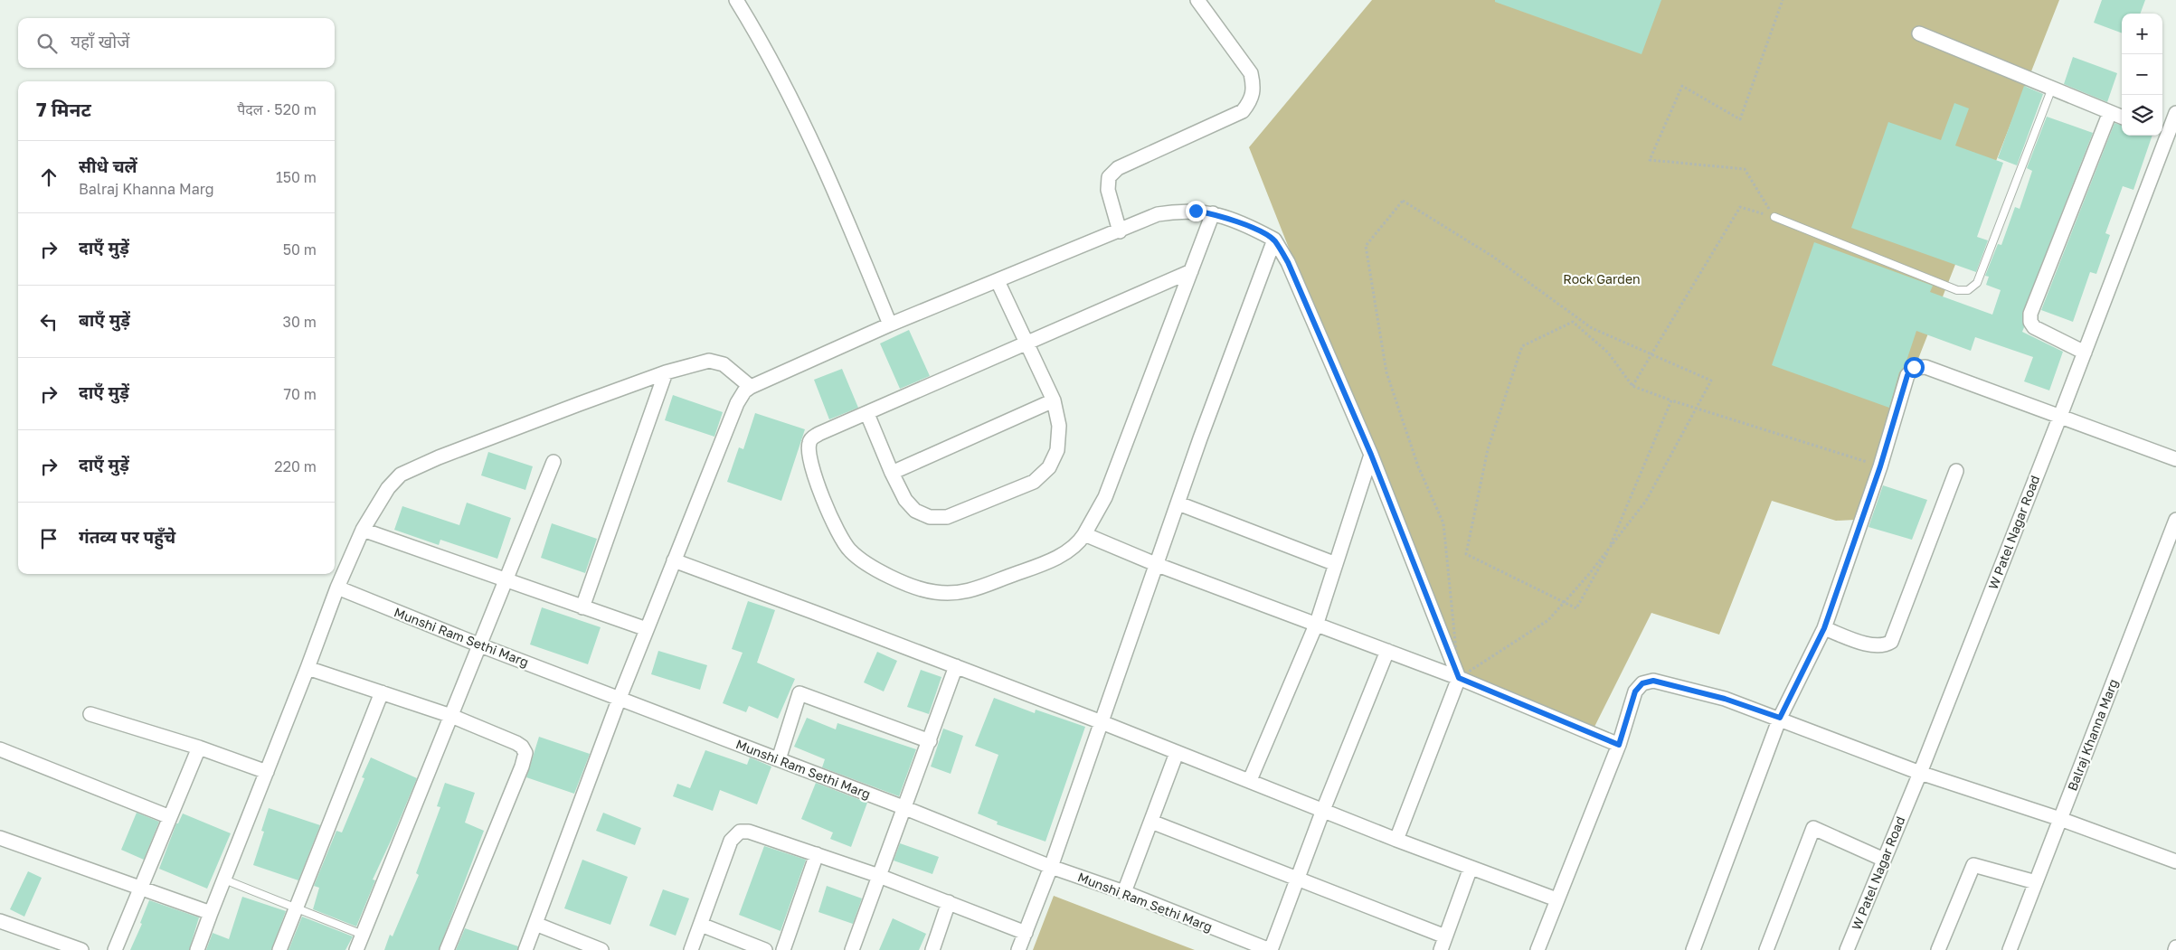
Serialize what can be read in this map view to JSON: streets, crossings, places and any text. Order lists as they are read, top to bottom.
{
  "streets": {
    "street": ["W Patel Nagar Road", "Munshi Ram Sethi Marg", "Balraj Khanna Marg"]
  },
  "parks": ["Rock Garden"],
  "page": {
    "map_buttons": ["+", "−"],
    "search": "यहाँ खोजें",
    "heading": ["7 मिनट", "पैदल · 520 m"],
    "list": [
      ["सीधे चलें", "Balraj Khanna Marg", "150 m"],
      ["दाएँ मुड़ें", "50 m"],
      ["बाएँ मुड़ें", "30 m"],
      ["दाएँ मुड़ें", "70 m"],
      ["दाएँ मुड़ें", "220 m"],
      "गंतव्य पर पहुँचे"
    ]
  }
}
